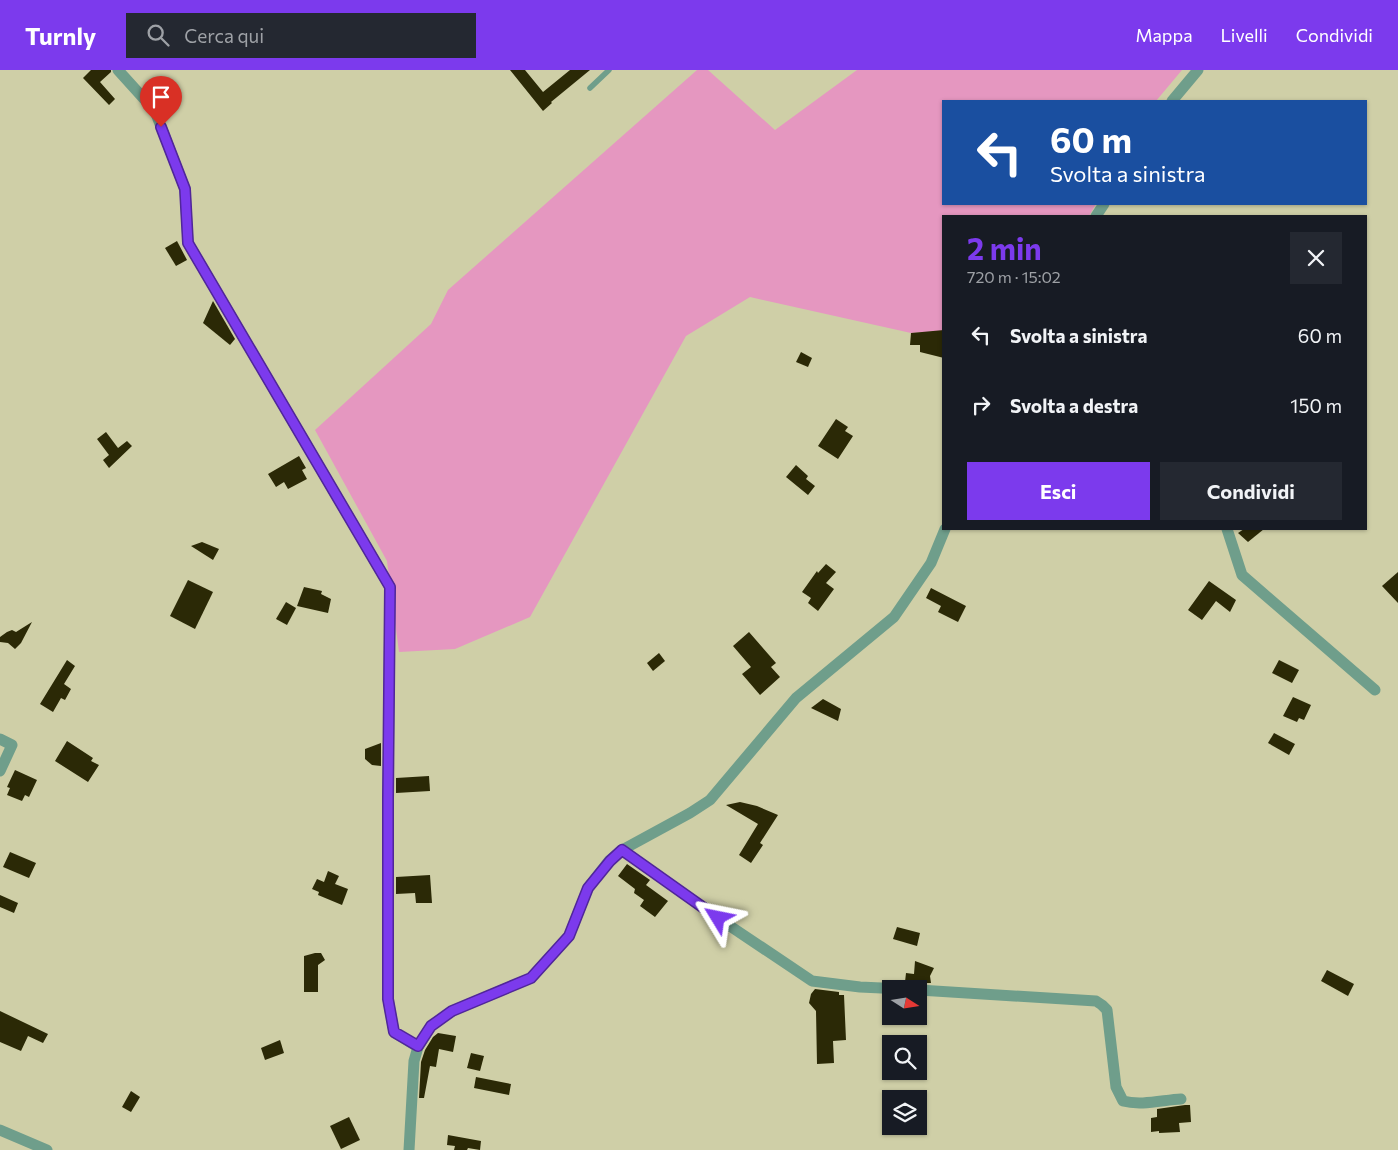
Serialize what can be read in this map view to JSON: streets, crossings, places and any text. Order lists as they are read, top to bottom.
{
  "north": "right",
  "page": {
    "header": "Turnly",
    "search": "Cerca qui",
    "nav": ["Mappa", "Livelli", "Condividi"],
    "turn": ["60 m", "Svolta a sinistra"],
    "heading": ["2 min", "720 m · 15:02"],
    "list": [
      {
        "name": "Svolta a sinistra",
        "value": "60 m"
      },
      {
        "name": "Svolta a destra",
        "value": "150 m"
      }
    ],
    "buttons": ["Esci", "Condividi"]
  }
}
